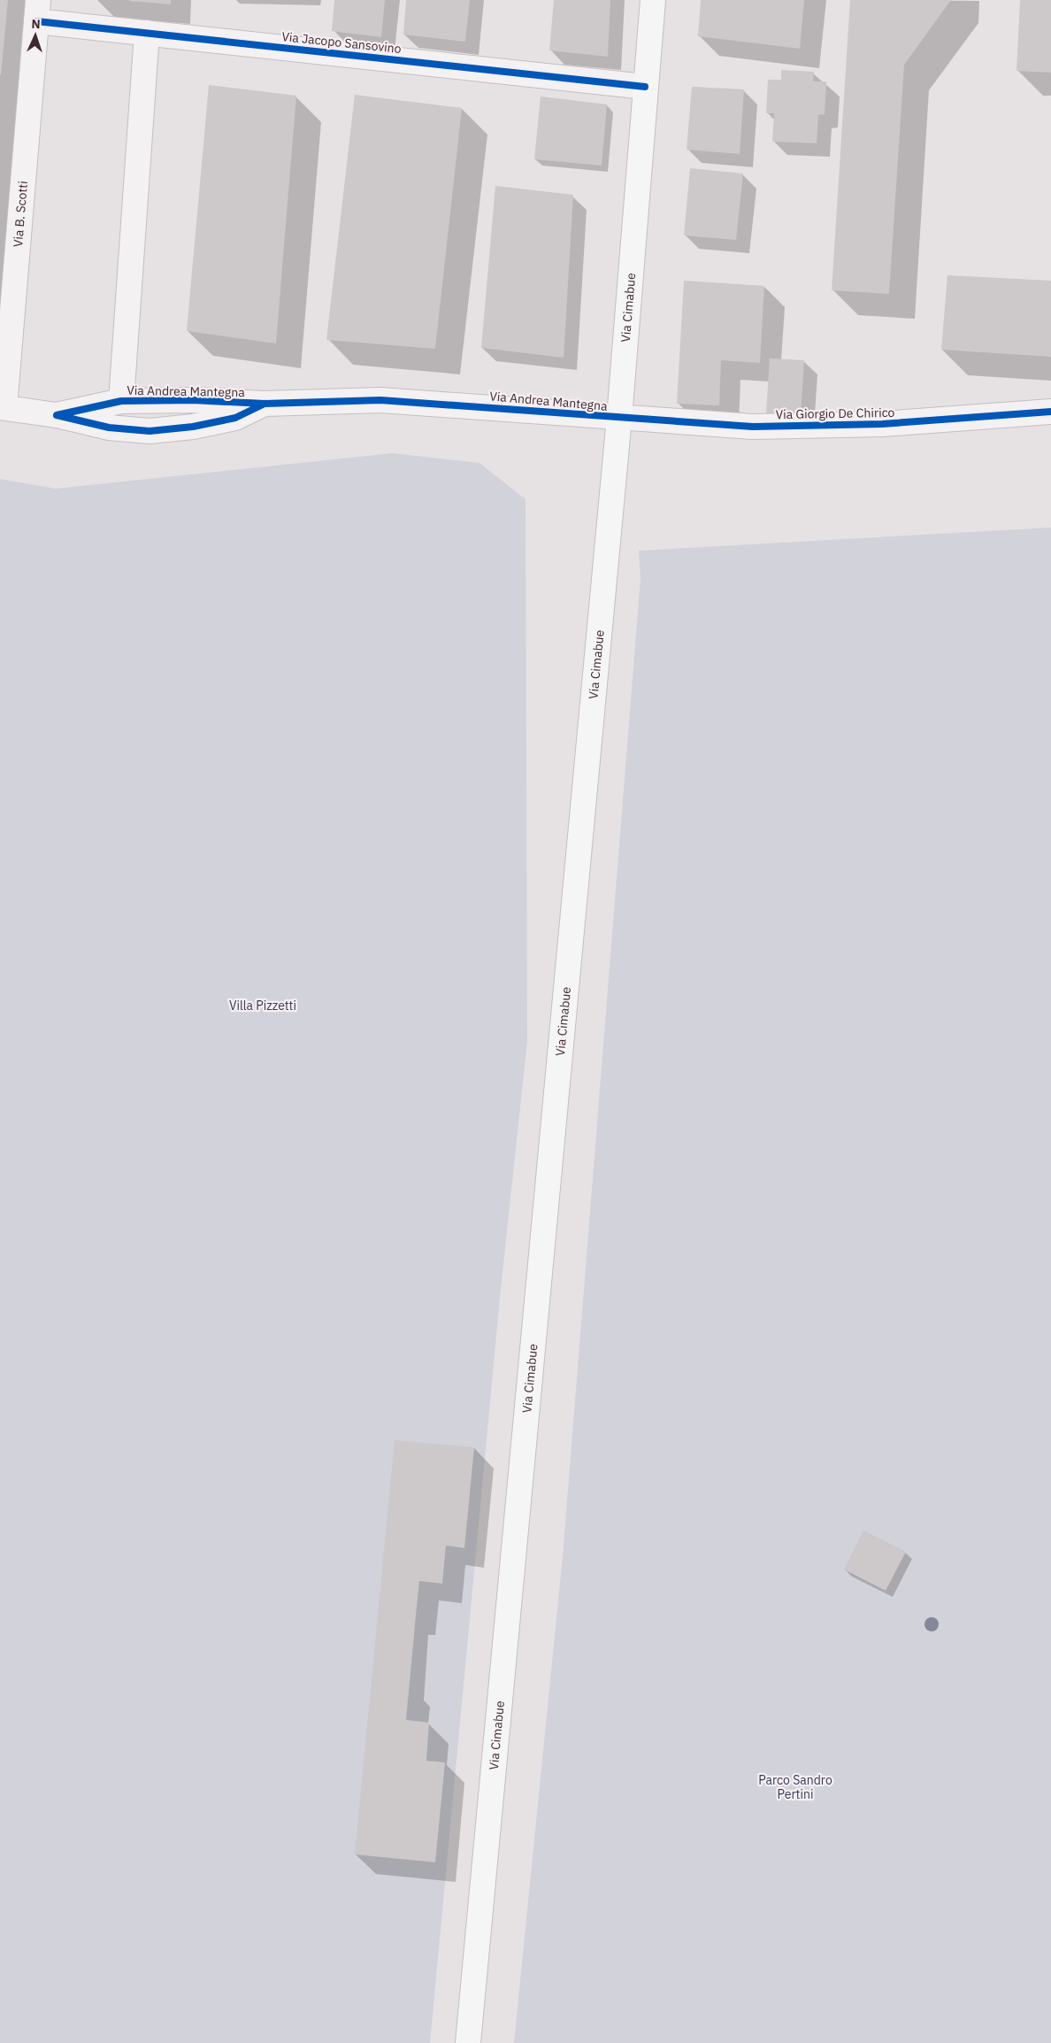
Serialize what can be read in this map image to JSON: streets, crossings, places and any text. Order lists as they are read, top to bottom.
{
  "streets": {
    "main road": ["Via Cimabue"],
    "street": [
      "Via Jacopo Sansovino",
      "Via B. Scotti",
      "Via Andrea Mantegna",
      "Via Giorgio De Chirico"
    ]
  },
  "crossings": [
    ["Via Jacopo Sansovino", "Via B. Scotti"],
    ["Via Jacopo Sansovino", "Via Cimabue"],
    ["Via B. Scotti", "Via Andrea Mantegna"],
    ["Via Cimabue", "Via Andrea Mantegna"],
    ["Via Cimabue", "Via Giorgio De Chirico"],
    ["Via Andrea Mantegna", "Via Giorgio De Chirico"]
  ],
  "parks": ["Villa Pizzetti", "Parco Sandro Pertini"],
  "north": "top"
}
